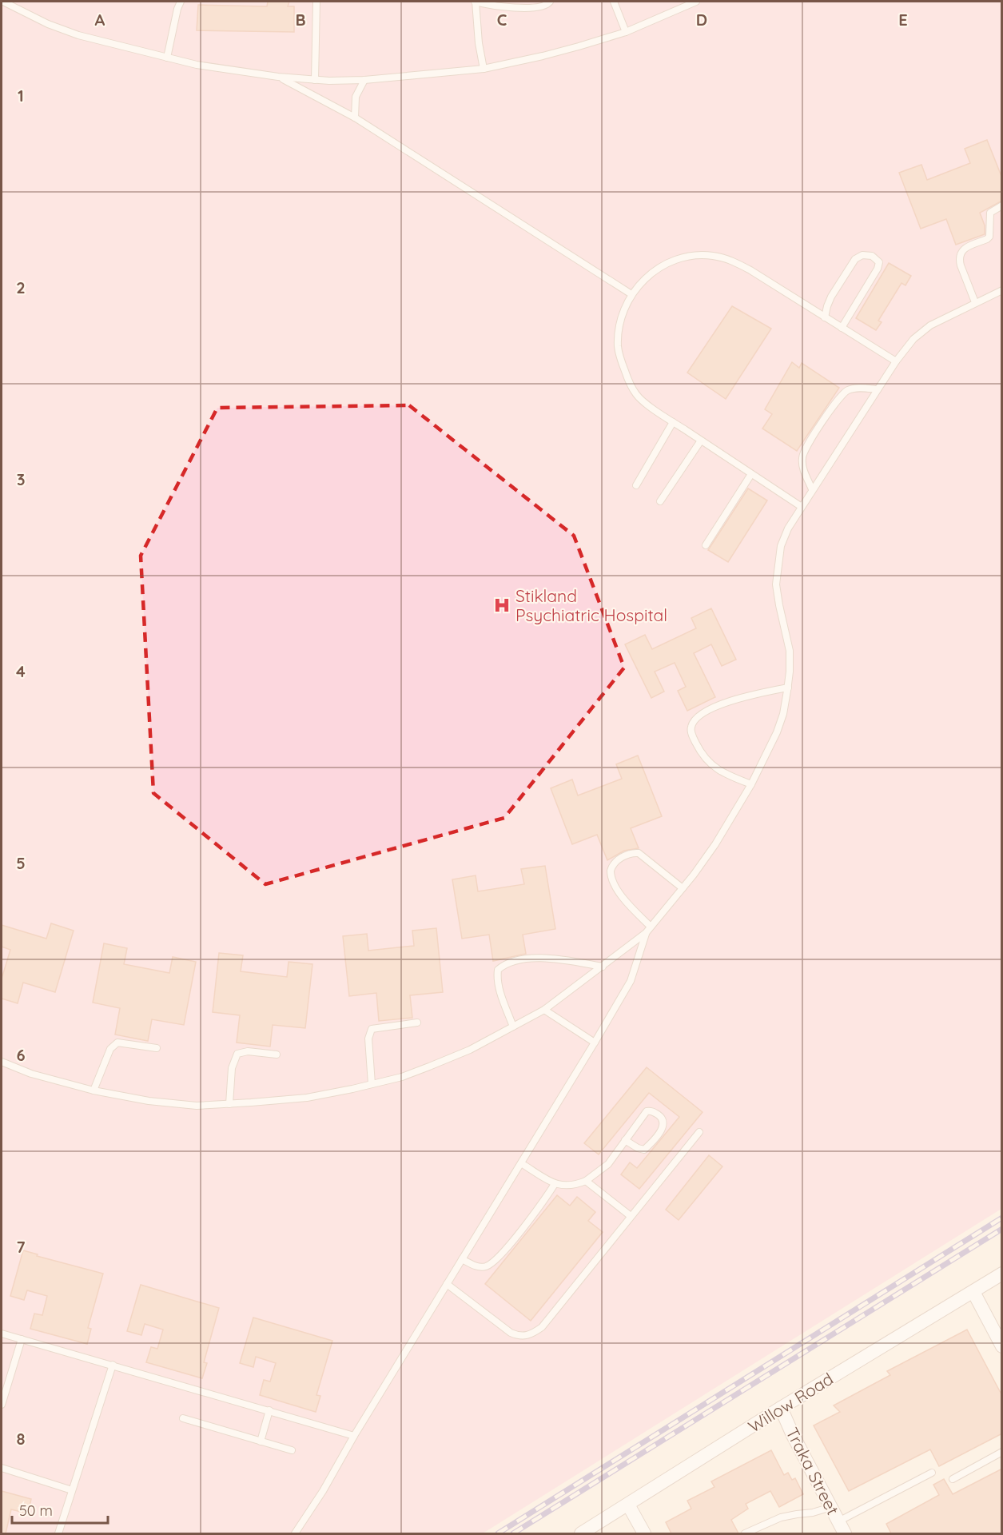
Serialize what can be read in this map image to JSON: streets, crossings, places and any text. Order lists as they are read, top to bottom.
{
  "streets": {
    "street": ["Willow Road", "Traka Street"]
  },
  "crossings": [
    ["Willow Road", "Traka Street"]
  ],
  "places": {
    "hospital": ["Stikland Psychiatric Hospital"]
  },
  "scale_bar": "50 m",
  "grid": {
    "columns": [
      "A",
      "B",
      "C",
      "D",
      "E"
    ],
    "rows": [
      "1",
      "2",
      "3",
      "4",
      "5",
      "6",
      "7",
      "8"
    ]
  }
}
